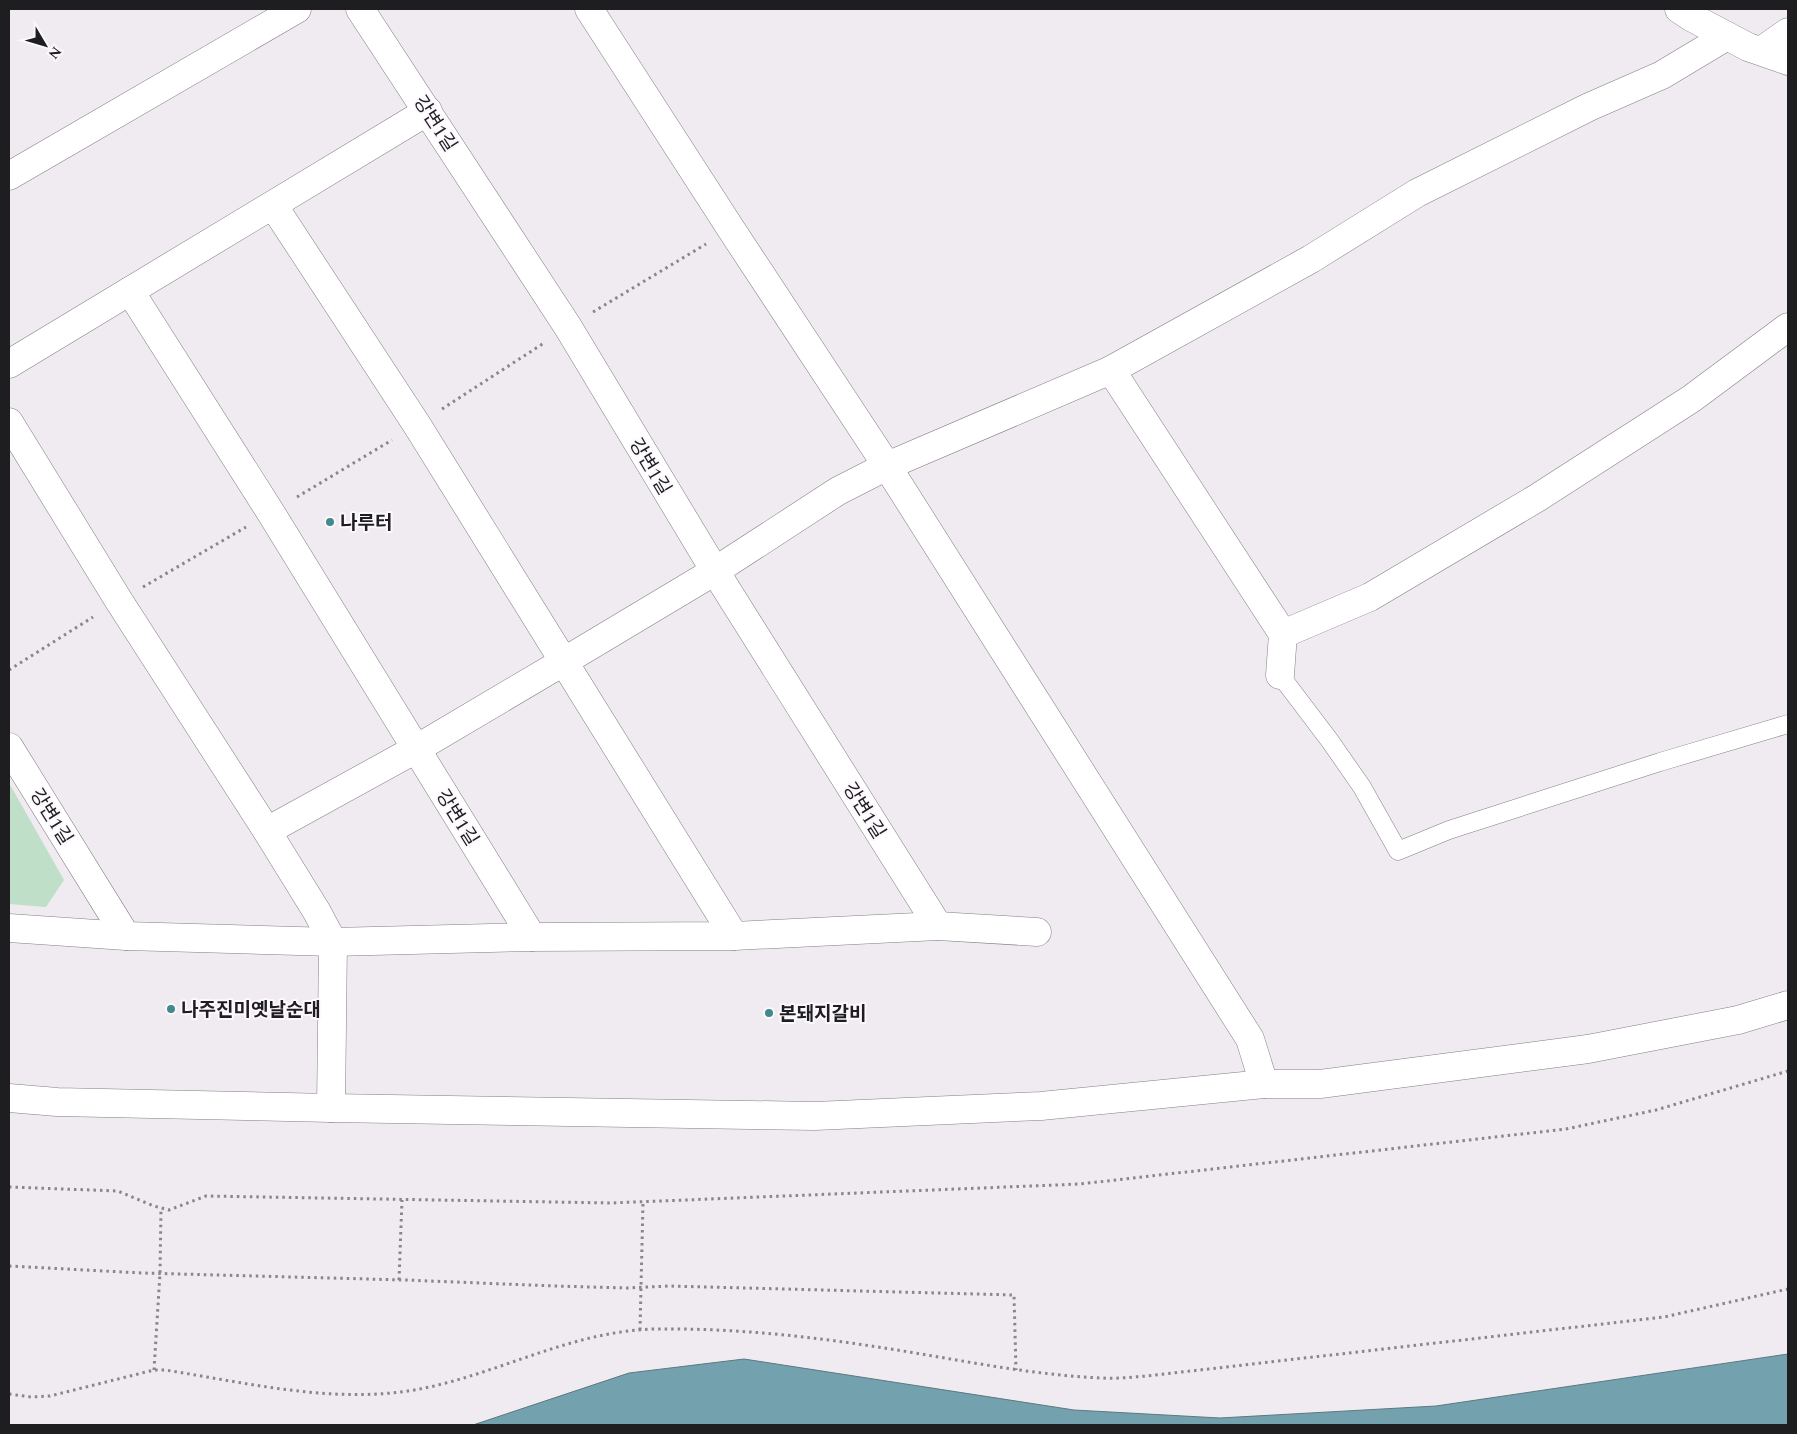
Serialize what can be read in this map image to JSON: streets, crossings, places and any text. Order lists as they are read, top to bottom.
{
  "streets": {
    "street": ["강변1길"]
  },
  "places": ["나루터", "나주진미옛날순대", "본돼지갈비"],
  "north": "bottom right"
}
